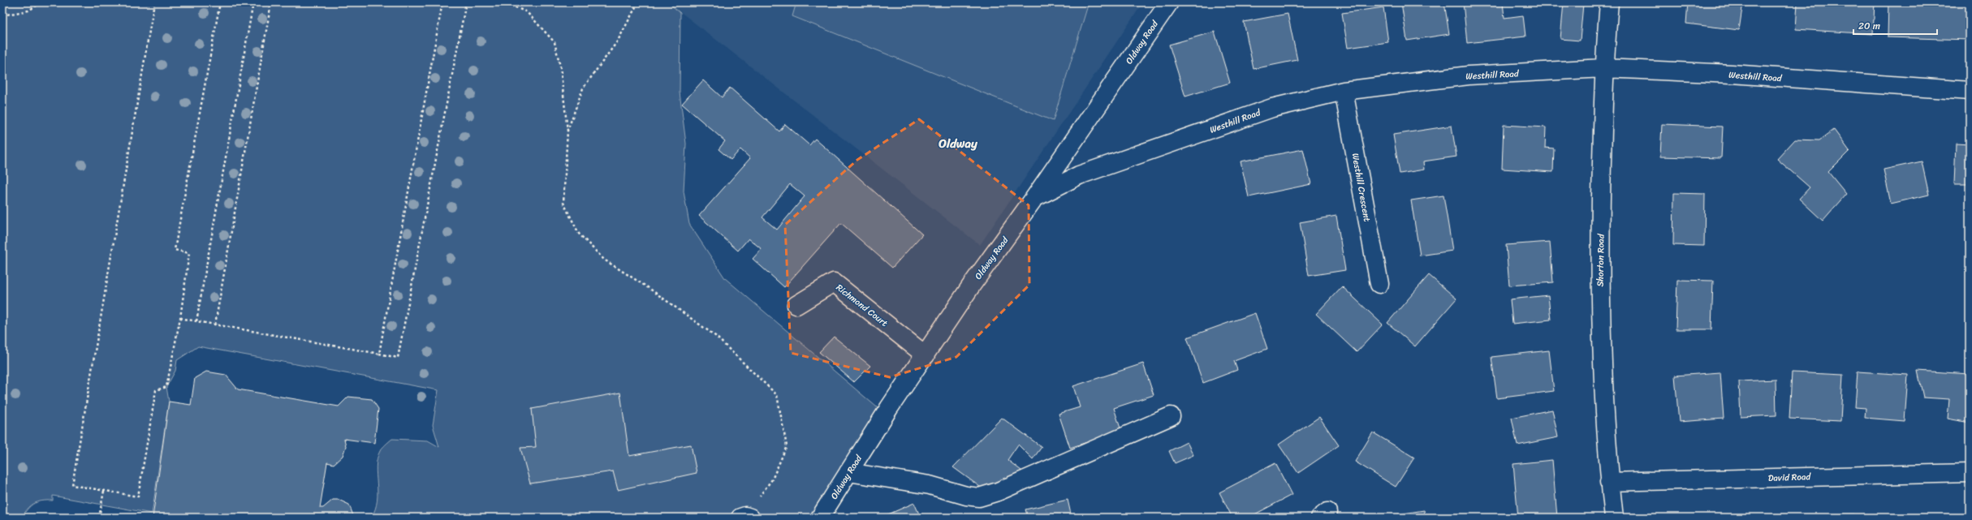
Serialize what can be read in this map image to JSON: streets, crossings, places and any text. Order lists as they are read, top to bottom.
{
  "streets": {
    "street": [
      "Oldway Road",
      "Westhill Road",
      "Westhill Crescent",
      "Shorton Road",
      "Richmond Court",
      "David Road"
    ]
  },
  "crossings": [
    ["Oldway Road", "Westhill Road"],
    ["Oldway Road", "Richmond Court"],
    ["Westhill Road", "Westhill Crescent"],
    ["Westhill Road", "Shorton Road"],
    ["Shorton Road", "David Road"]
  ],
  "districts": ["Oldway"],
  "scale_bar": "20 m"
}
